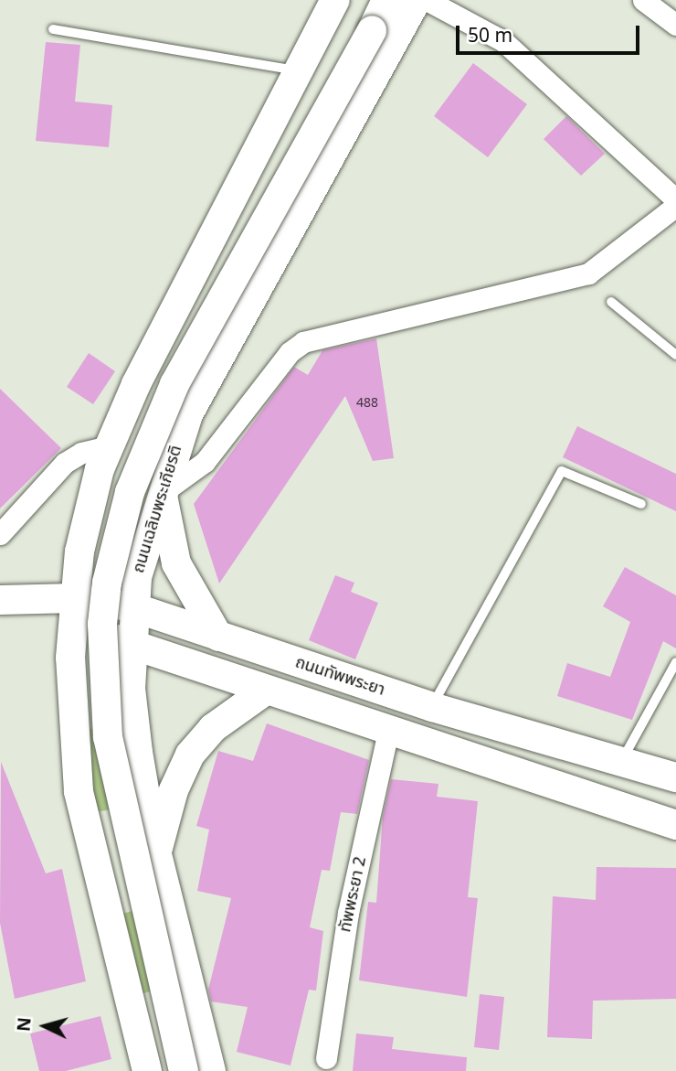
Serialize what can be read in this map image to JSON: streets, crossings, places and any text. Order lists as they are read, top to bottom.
{
  "streets": {
    "main road": ["ถนนเฉลิมพระเกียรติ", "ถนนทัพพระยา"],
    "street": ["ทัพพระยา 2"]
  },
  "crossings": [
    ["ถนนเฉลิมพระเกียรติ", "ถนนทัพพระยา"]
  ],
  "house_numbers": ["488"],
  "scale_bar": "50 m",
  "north": "left"
}
